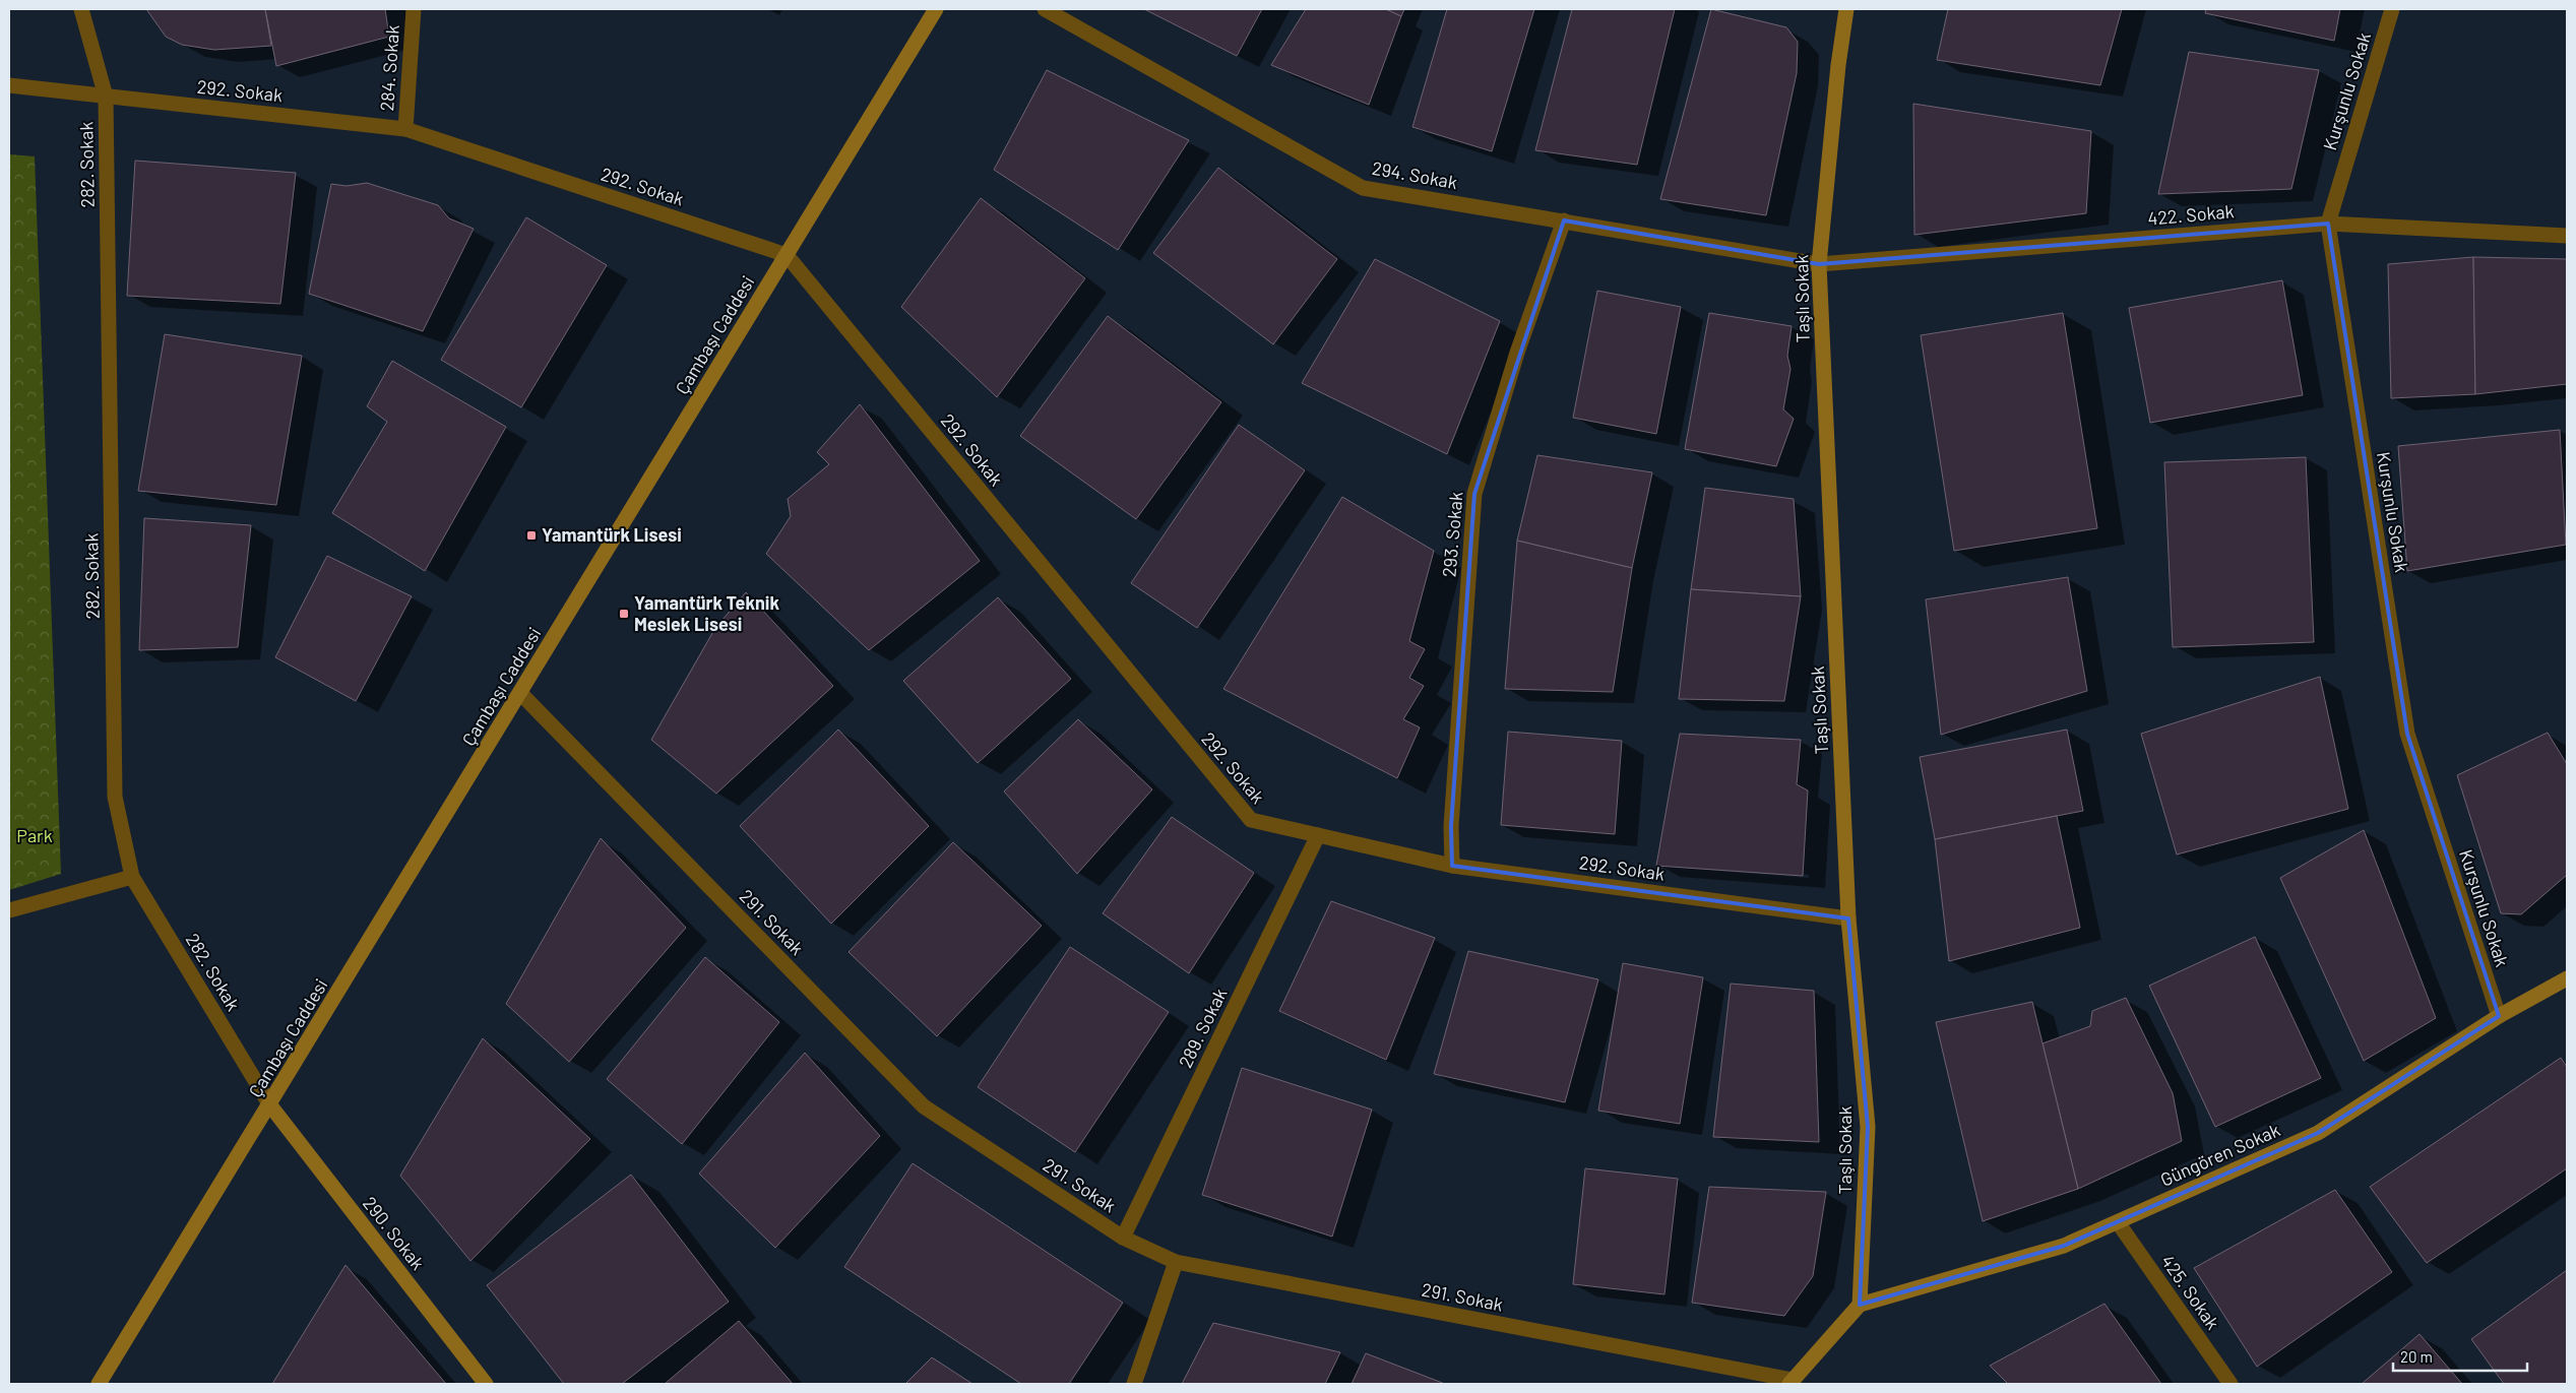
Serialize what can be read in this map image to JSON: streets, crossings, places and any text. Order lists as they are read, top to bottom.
{
  "streets": {
    "street": [
      "284. Sokak",
      "292. Sokak",
      "Kurşunlu Sokak",
      "282. Sokak",
      "294. Sokak",
      "422. Sokak",
      "Taşlı Sokak",
      "Çambaşı Caddesi",
      "293. Sokak",
      "291. Sokak",
      "289. Sokak",
      "Güngören Sokak",
      "290. Sokak",
      "425. Sokak"
    ]
  },
  "crossings": [
    ["284. Sokak", "292. Sokak"],
    ["292. Sokak", "282. Sokak"],
    ["292. Sokak", "Taşlı Sokak"],
    ["292. Sokak", "Çambaşı Caddesi"],
    ["292. Sokak", "293. Sokak"],
    ["292. Sokak", "289. Sokak"],
    ["Kurşunlu Sokak", "422. Sokak"],
    ["Kurşunlu Sokak", "Güngören Sokak"],
    ["282. Sokak", "Çambaşı Caddesi"],
    ["282. Sokak", "290. Sokak"],
    ["294. Sokak", "422. Sokak"],
    ["294. Sokak", "Taşlı Sokak"],
    ["294. Sokak", "293. Sokak"],
    ["422. Sokak", "Taşlı Sokak"],
    ["Taşlı Sokak", "Güngören Sokak"],
    ["Çambaşı Caddesi", "291. Sokak"],
    ["Çambaşı Caddesi", "290. Sokak"],
    ["291. Sokak", "289. Sokak"],
    ["Güngören Sokak", "425. Sokak"]
  ],
  "parks": ["Park"],
  "places": {
    "transit": ["Yamantürk Lisesi", "Yamantürk Teknik Meslek Lisesi"]
  },
  "scale_bar": "20 m"
}
